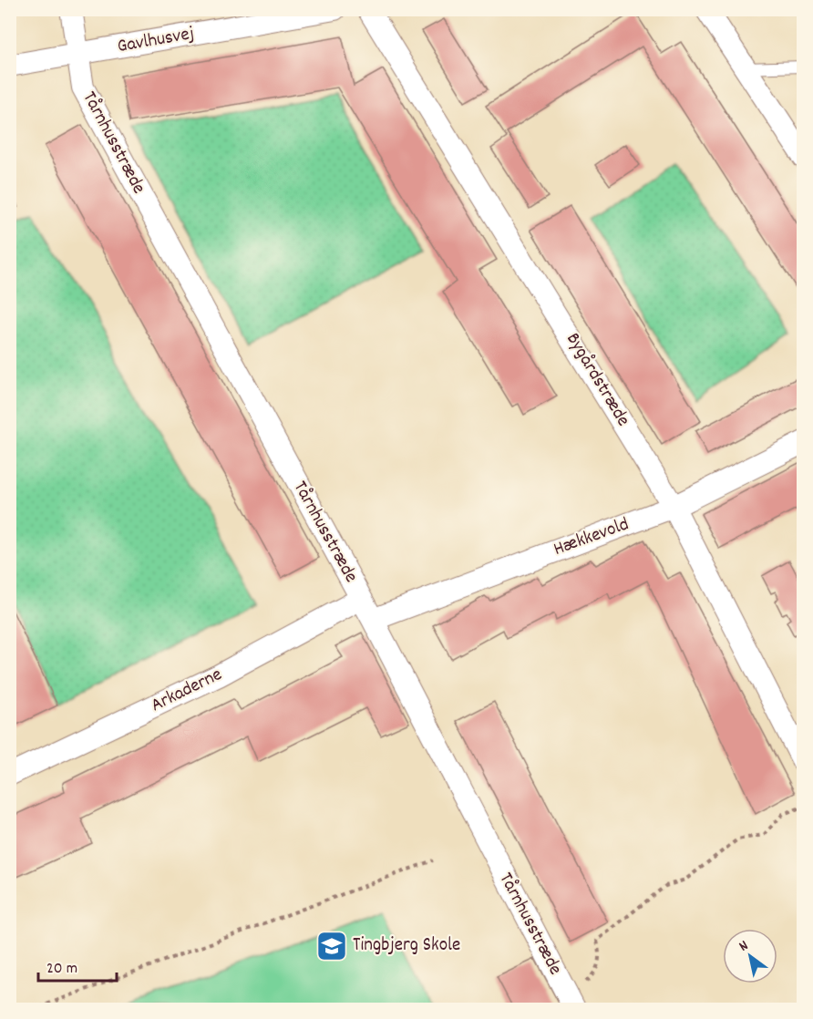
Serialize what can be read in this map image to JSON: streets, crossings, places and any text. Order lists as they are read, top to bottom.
{
  "streets": {
    "street": [
      "Gavlhusvej",
      "Tårnhusstræde",
      "Bygårdstræde",
      "Hækkevold",
      "Arkaderne"
    ]
  },
  "crossings": [
    ["Gavlhusvej", "Tårnhusstræde"],
    ["Tårnhusstræde", "Hækkevold"],
    ["Tårnhusstræde", "Arkaderne"],
    ["Bygårdstræde", "Hækkevold"]
  ],
  "places": {
    "school or university": ["Tingbjerg Skole"]
  },
  "scale_bar": "20 m",
  "north": "top left"
}
